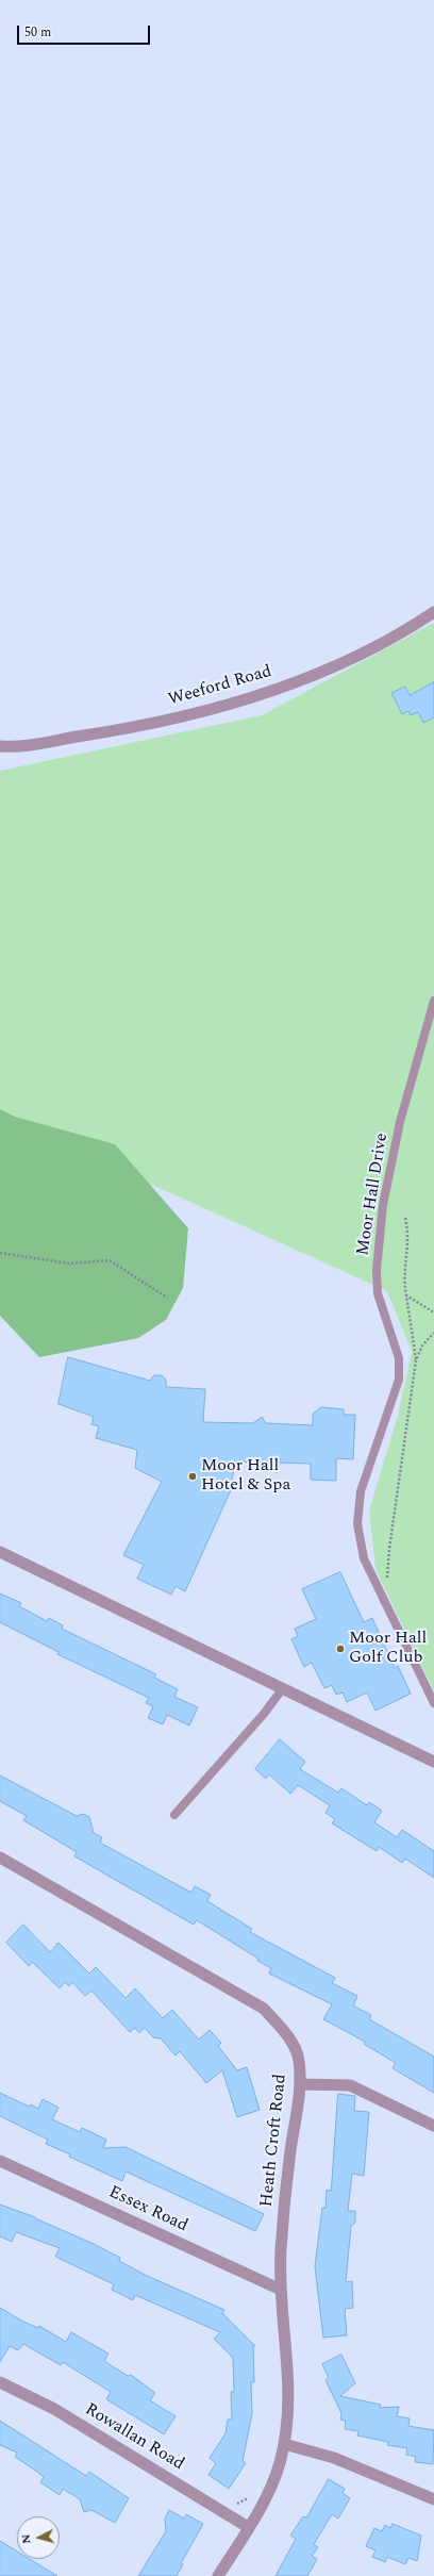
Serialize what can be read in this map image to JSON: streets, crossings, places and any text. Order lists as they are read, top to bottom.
{
  "streets": {
    "street": [
      "Weeford Road",
      "Heath Croft Road",
      "Essex Road",
      "Rowallan Road"
    ],
    "lane": ["Moor Hall Drive"]
  },
  "crossings": [
    ["Heath Croft Road", "Essex Road"],
    ["Heath Croft Road", "Rowallan Road"]
  ],
  "places": ["Moor Hall Hotel & Spa", "Moor Hall Golf Club"],
  "scale_bar": "50 m",
  "north": "left"
}
